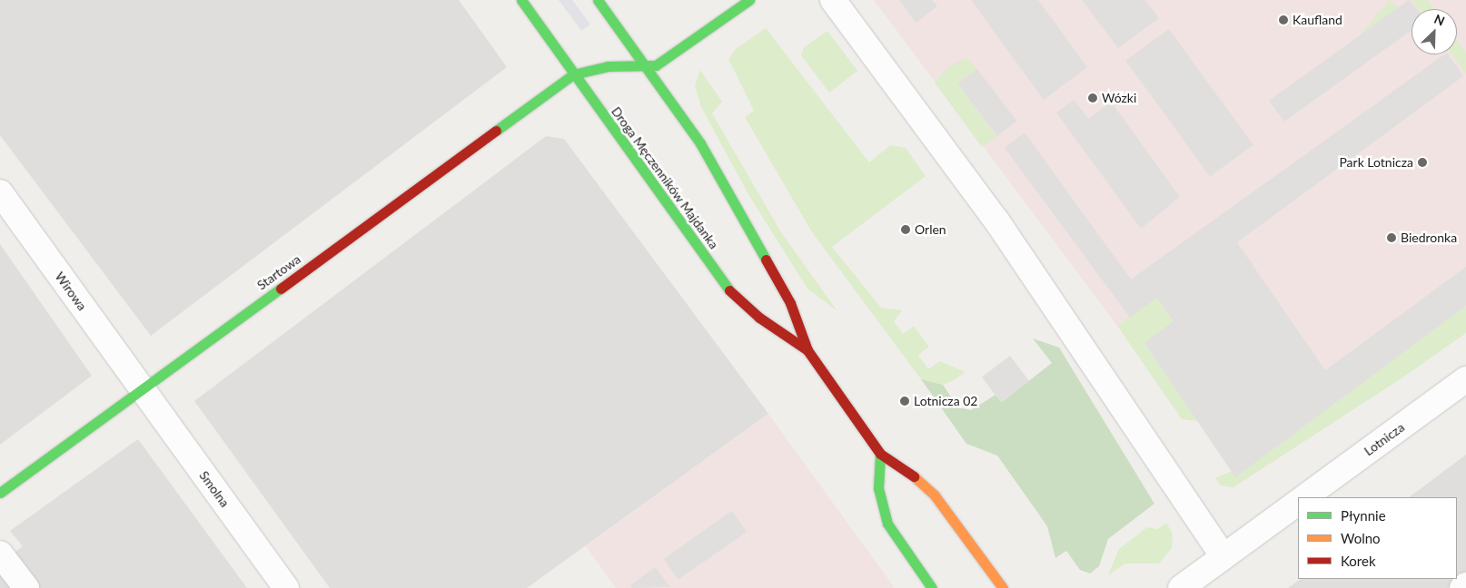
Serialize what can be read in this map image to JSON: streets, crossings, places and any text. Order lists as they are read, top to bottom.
{
  "streets": {
    "street": [
      "Droga Męczenników Majdanka",
      "Startowa",
      "Wirowa",
      "Lotnicza",
      "Smolna"
    ]
  },
  "crossings": [
    ["Droga Męczenników Majdanka", "Startowa"],
    ["Startowa", "Wirowa"],
    ["Startowa", "Smolna"],
    ["Wirowa", "Smolna"]
  ],
  "places": [
    "Kaufland",
    "Wózki",
    "Park Lotnicza",
    "Orlen",
    "Biedronka",
    "Lotnicza 02"
  ],
  "legend": ["Płynnie", "Wolno", "Korek"],
  "north": "top right"
}
